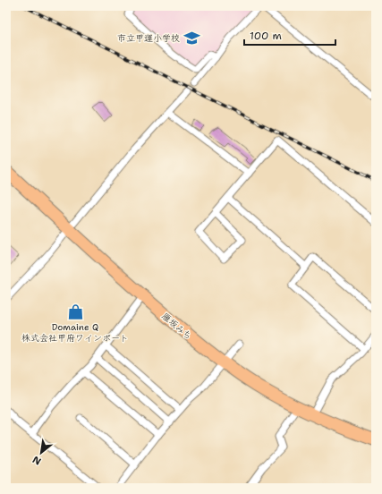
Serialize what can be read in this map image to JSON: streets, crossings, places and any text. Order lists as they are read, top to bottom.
{
  "streets": {
    "highway": ["雁坂みち"]
  },
  "places": {
    "school or university": ["市立甲運小学校"],
    "shop": ["Domaine Q 株式会社甲府ワインポート"]
  },
  "scale_bar": "100 m",
  "north": "bottom left"
}
